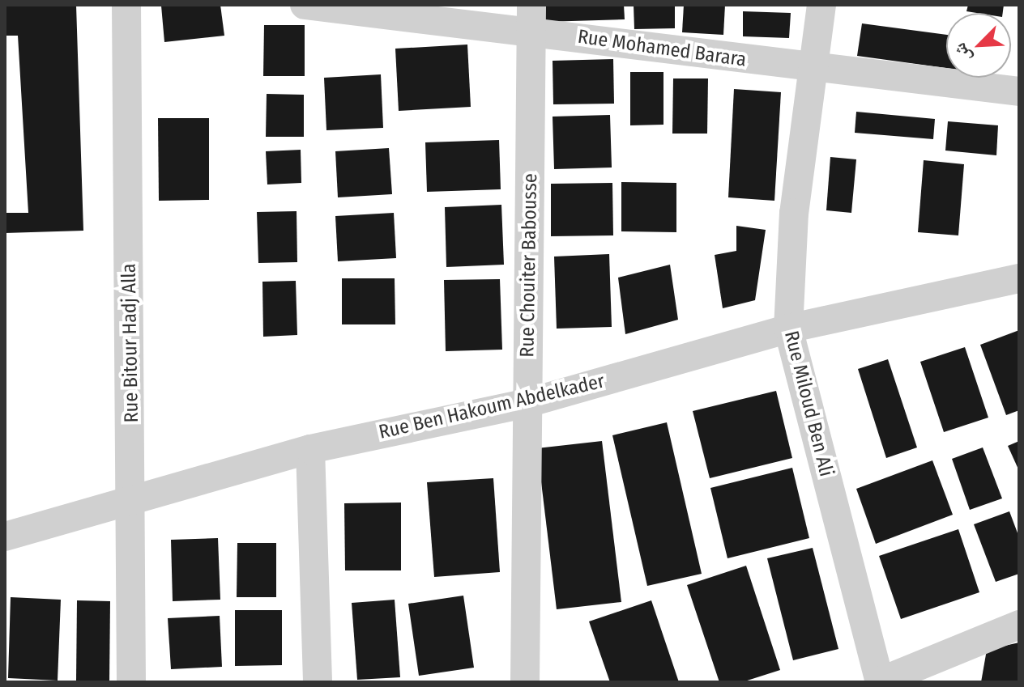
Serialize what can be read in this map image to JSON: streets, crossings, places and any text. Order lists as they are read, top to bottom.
{
  "streets": {
    "street": [
      "Rue Mohamed Barara",
      "Rue Chouiter Babousse",
      "Rue Bitour Hadj Alla",
      "Rue Miloud Ben Ali",
      "Rue Ben Hakoum Abdelkader"
    ]
  },
  "crossings": [
    ["Rue Mohamed Barara", "Rue Chouiter Babousse"],
    ["Rue Mohamed Barara", "Rue Miloud Ben Ali"],
    ["Rue Chouiter Babousse", "Rue Ben Hakoum Abdelkader"],
    ["Rue Bitour Hadj Alla", "Rue Ben Hakoum Abdelkader"],
    ["Rue Miloud Ben Ali", "Rue Ben Hakoum Abdelkader"]
  ],
  "north": "bottom left"
}
